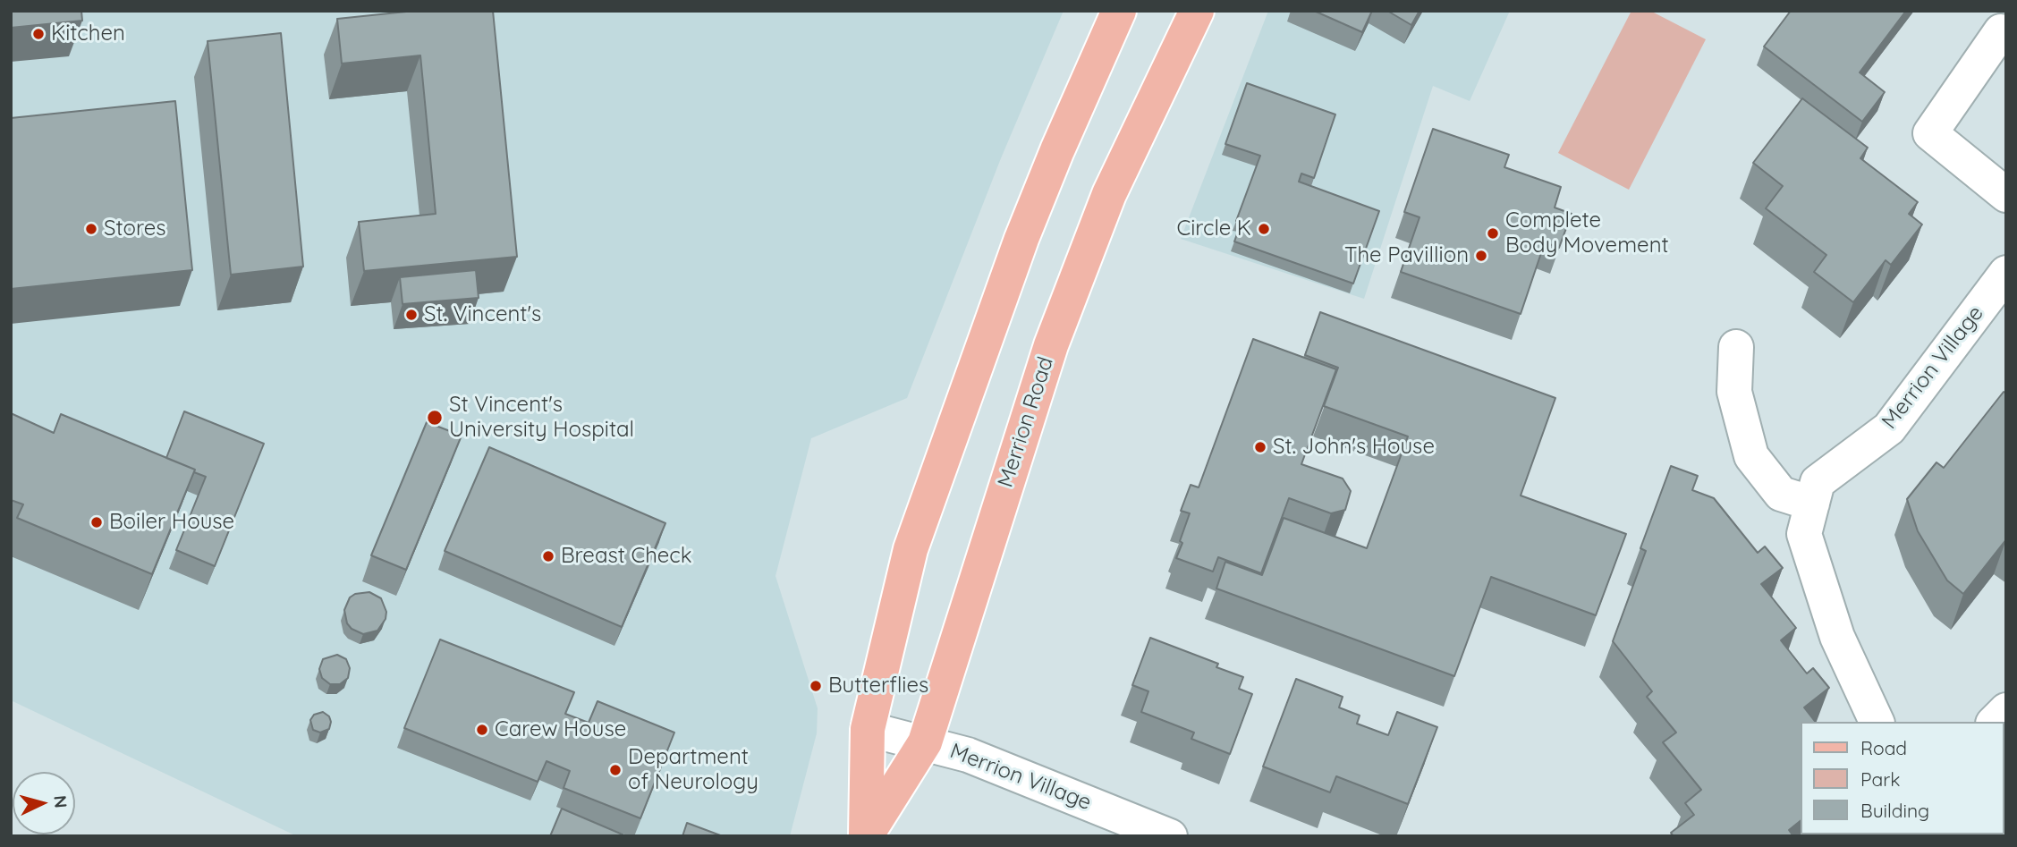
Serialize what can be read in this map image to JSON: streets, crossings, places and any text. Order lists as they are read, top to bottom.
{
  "streets": {
    "main road": ["Merrion Road"],
    "street": ["Merrion Village"]
  },
  "crossings": [
    ["Merrion Village", "Merrion Road"]
  ],
  "places": [
    "Kitchen",
    "Stores",
    "Circle K",
    "Complete Body Movement",
    "The Pavillion",
    "St. Vincent's",
    "St Vincent's University Hospital",
    "St. John's House",
    "Boiler House",
    "Breast Check",
    "Butterflies",
    "Carew House",
    "Department of Neurology"
  ],
  "legend": ["Road", "Park", "Building"],
  "north": "right"
}
